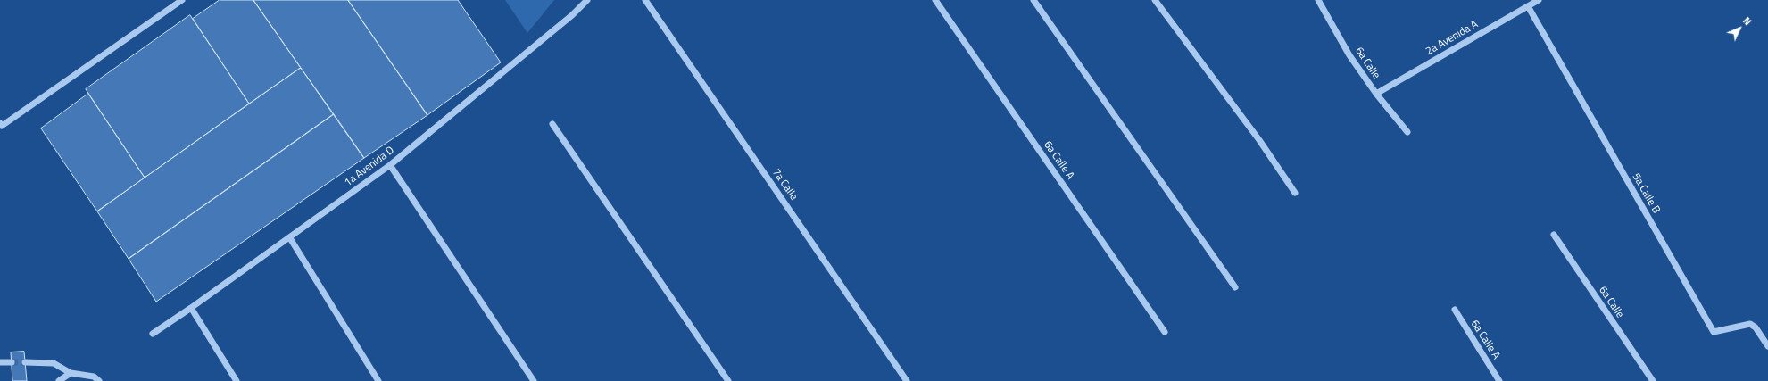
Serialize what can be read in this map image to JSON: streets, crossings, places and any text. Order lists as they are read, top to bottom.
{
  "streets": {
    "street": [
      "2a Avenida A",
      "6a Calle",
      "6a Calle A",
      "1a Avenida D",
      "7a Calle",
      "5a Calle B"
    ]
  },
  "crossings": [
    ["2a Avenida A", "6a Calle"],
    ["2a Avenida A", "5a Calle B"]
  ],
  "north": "top right"
}
